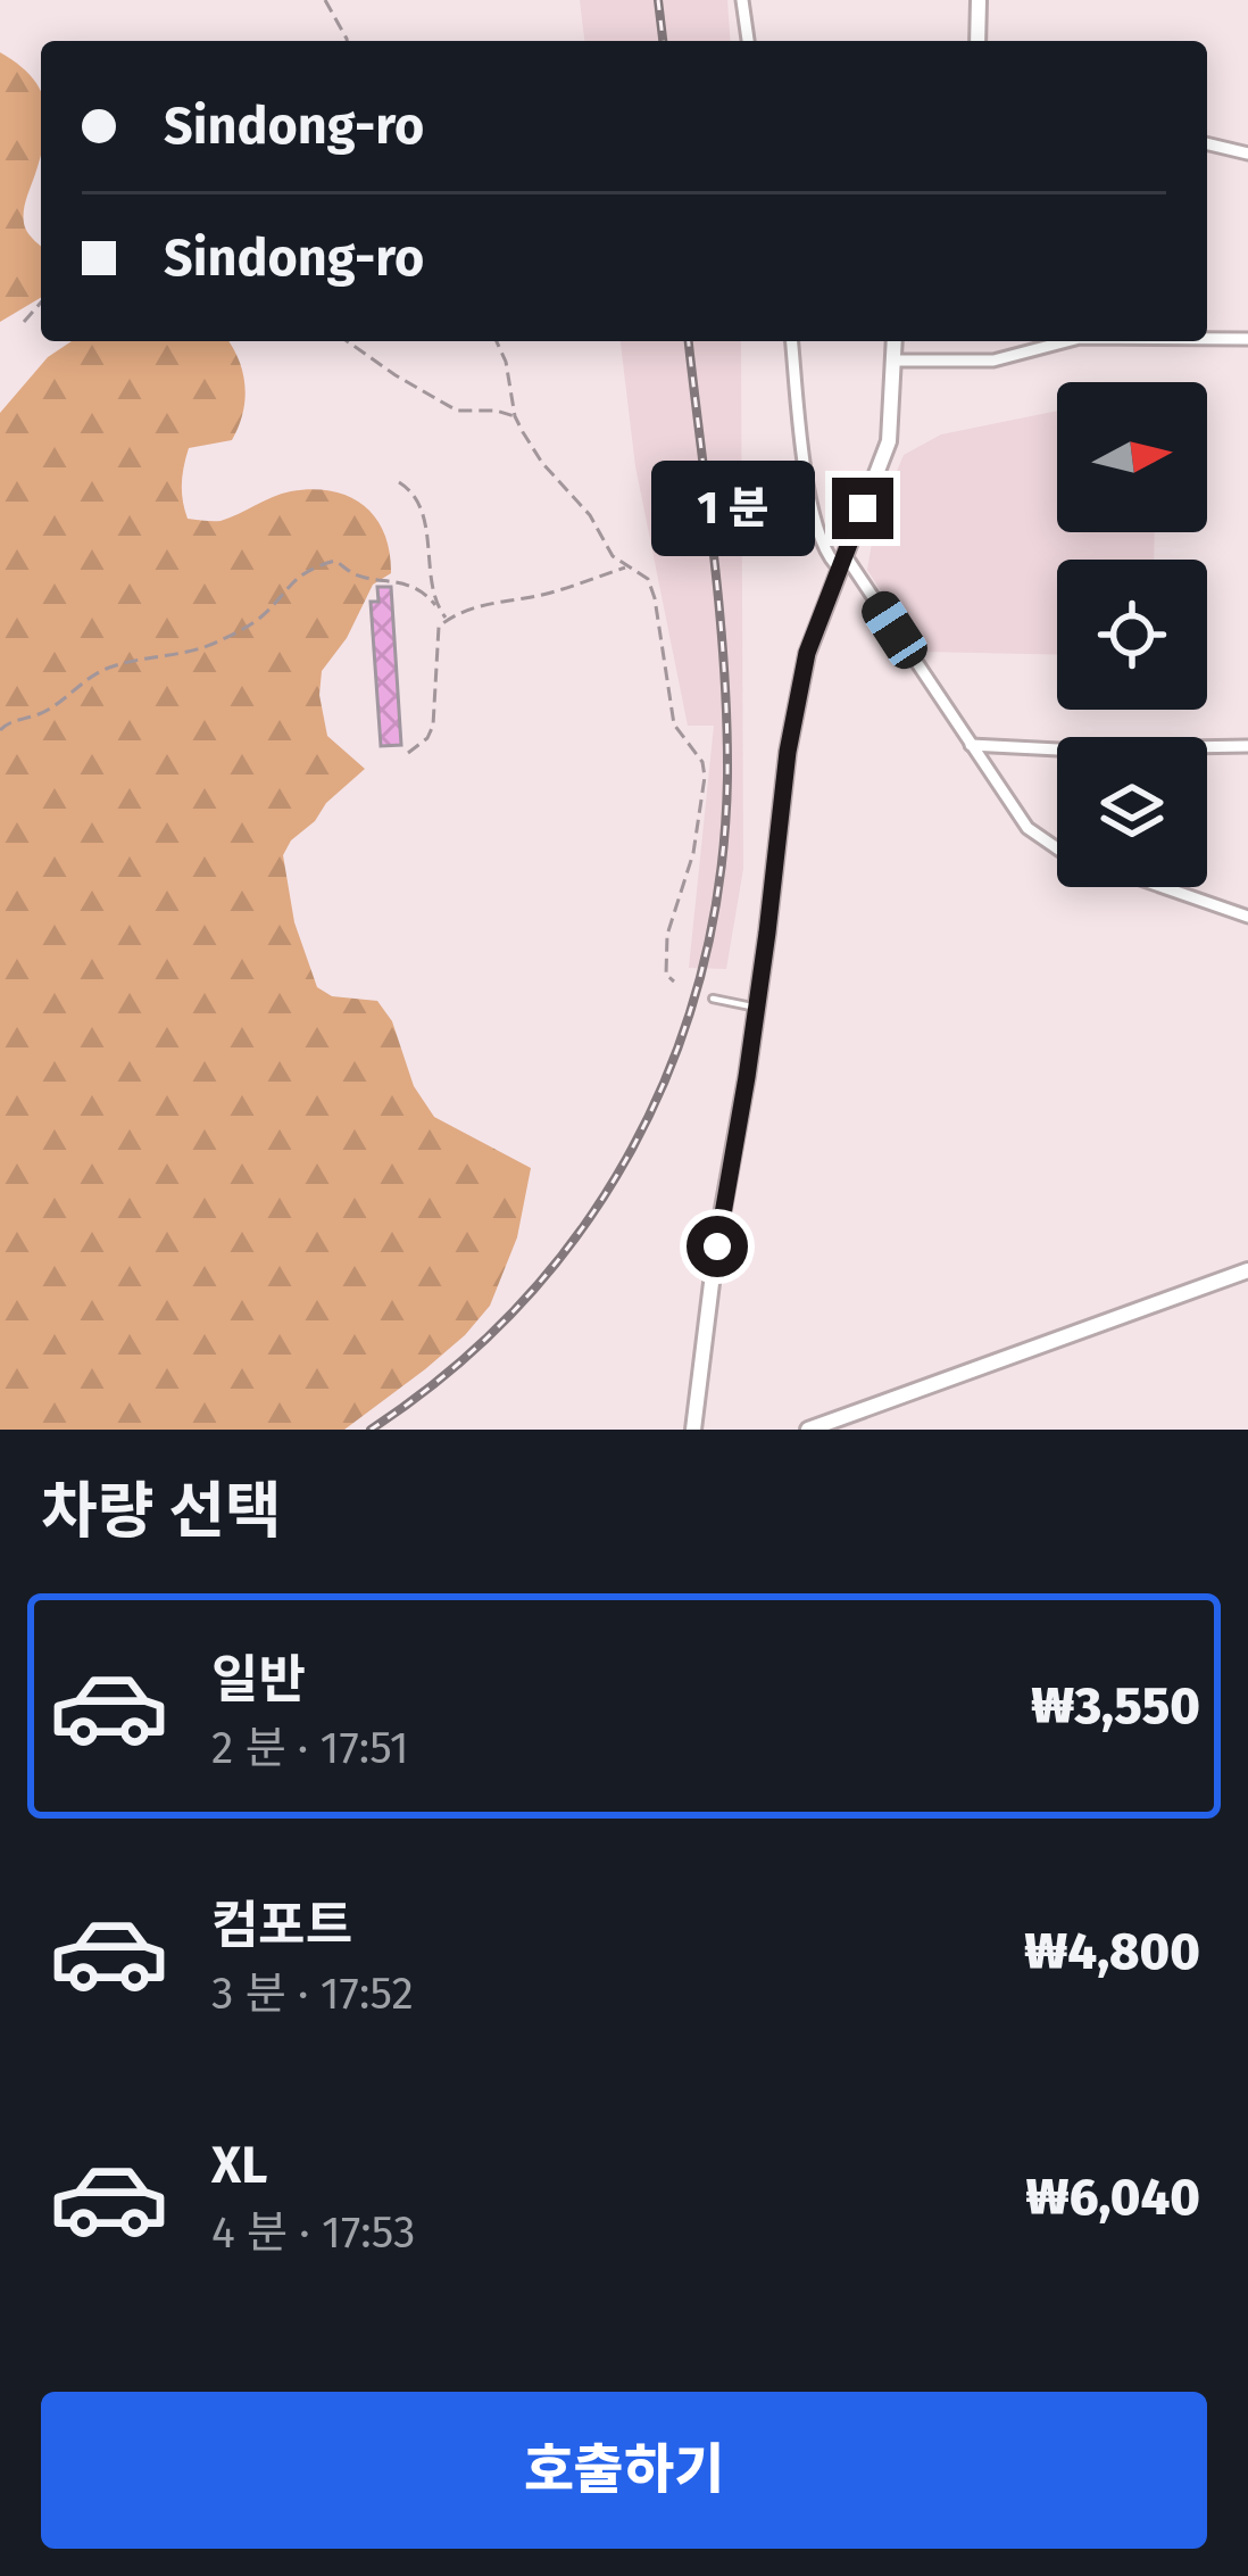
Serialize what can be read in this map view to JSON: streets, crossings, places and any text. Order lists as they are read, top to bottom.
{
  "north": "right",
  "page": {
    "banner": ["Sindong-ro", "Sindong-ro"],
    "bubble": "1 분",
    "heading": "차량 선택",
    "list": [
      {
        "name": "일반",
        "note": "2 분 · 17:51",
        "value": "₩3,550"
      },
      {
        "name": "컴포트",
        "note": "3 분 · 17:52",
        "value": "₩4,800"
      },
      {
        "name": "XL",
        "note": "4 분 · 17:53",
        "value": "₩6,040"
      }
    ],
    "buttons": "호출하기"
  }
}
